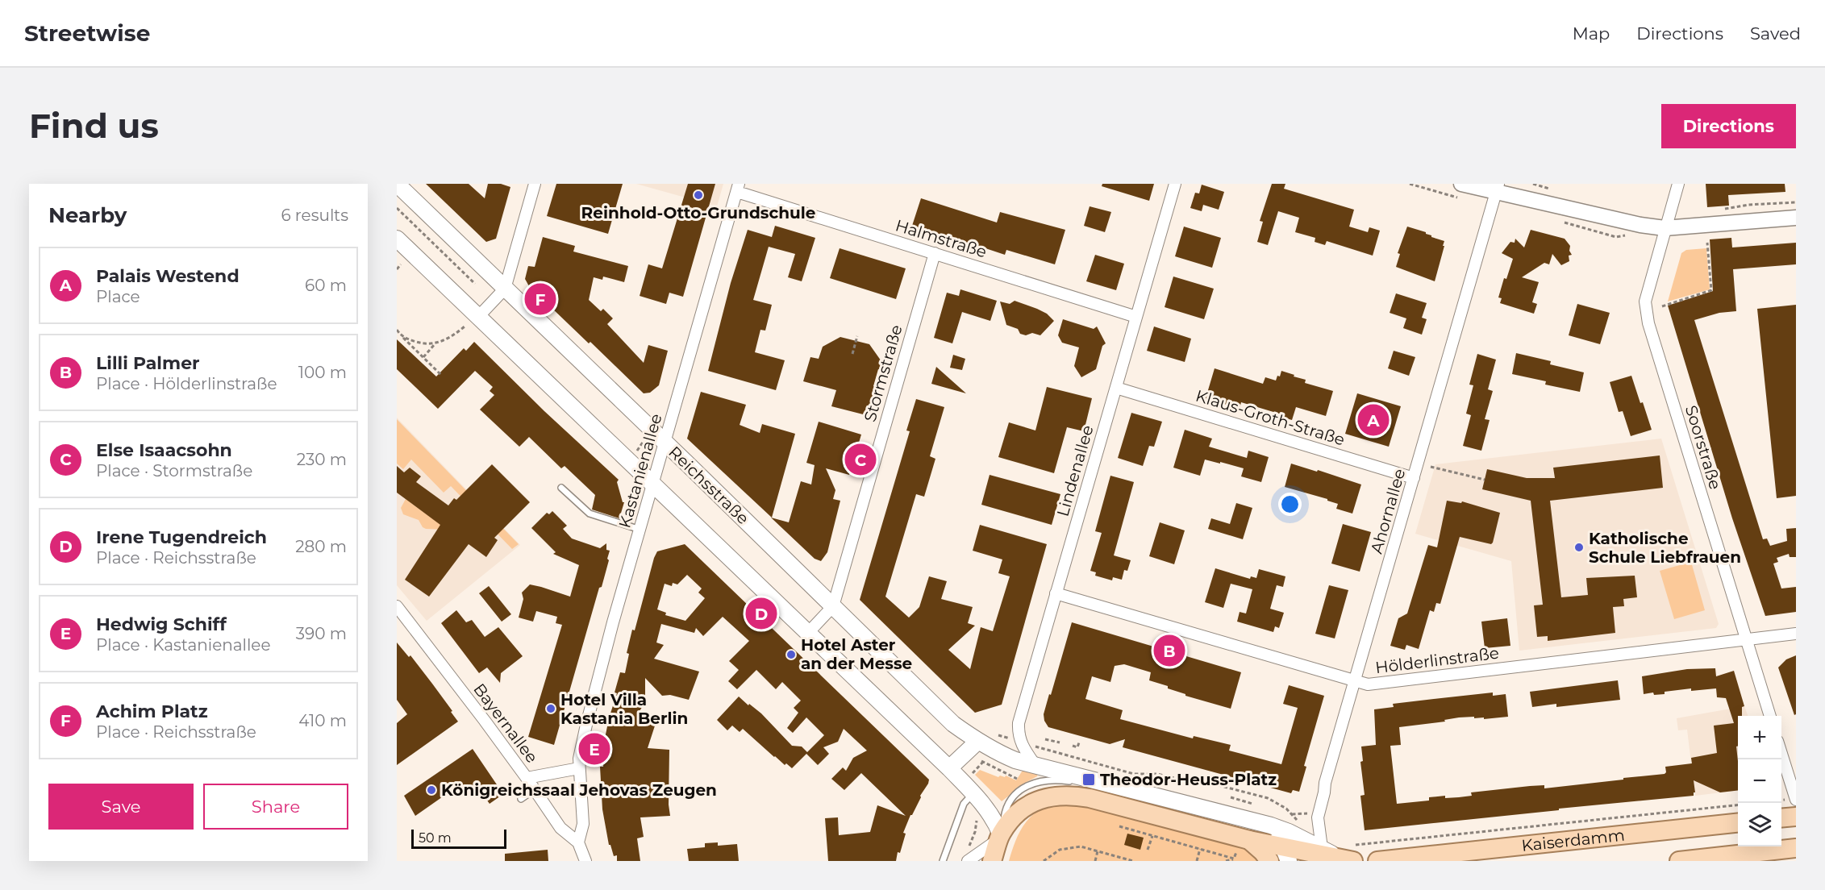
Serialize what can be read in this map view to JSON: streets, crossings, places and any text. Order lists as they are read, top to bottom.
{
  "streets": {
    "main road": ["Reichsstraße", "Kaiserdamm"],
    "street": [
      "Halmstraße",
      "Stormstraße",
      "Klaus-Groth-Straße",
      "Soorstraße",
      "Kastanienallee",
      "Lindenallee",
      "Ahornallee",
      "Hölderlinstraße",
      "Bayernallee"
    ]
  },
  "crossings": [
    ["Halmstraße", "Stormstraße"],
    ["Halmstraße", "Kastanienallee"],
    ["Halmstraße", "Lindenallee"],
    ["Stormstraße", "Reichsstraße"],
    ["Klaus-Groth-Straße", "Lindenallee"],
    ["Klaus-Groth-Straße", "Ahornallee"],
    ["Soorstraße", "Hölderlinstraße"],
    ["Kastanienallee", "Reichsstraße"],
    ["Kastanienallee", "Bayernallee"],
    ["Lindenallee", "Reichsstraße"],
    ["Lindenallee", "Hölderlinstraße"],
    ["Ahornallee", "Hölderlinstraße"]
  ],
  "places": {
    "other": [
      "Reinhold-Otto-Grundschule",
      "Katholische Schule Liebfrauen",
      "Hotel Aster an der Messe",
      "Hotel Villa Kastania Berlin",
      "Königreichssaal Jehovas Zeugen"
    ],
    "transit": ["Theodor-Heuss-Platz"]
  },
  "scale_bar": "50 m",
  "page": {
    "header": "Streetwise",
    "nav": ["Map", "Directions", "Saved"],
    "buttons": [
      "Directions",
      ["Save", "Share"]
    ],
    "title": "Find us",
    "heading": ["Nearby", "6 results"],
    "list": [
      {
        "mark": "A",
        "name": "Palais Westend",
        "note": "Place",
        "value": "60 m"
      },
      {
        "mark": "B",
        "name": "Lilli Palmer",
        "note": "Place · Hölderlinstraße",
        "value": "100 m"
      },
      {
        "mark": "C",
        "name": "Else Isaacsohn",
        "note": "Place · Stormstraße",
        "value": "230 m"
      },
      {
        "mark": "D",
        "name": "Irene Tugendreich",
        "note": "Place · Reichsstraße",
        "value": "280 m"
      },
      {
        "mark": "E",
        "name": "Hedwig Schiff",
        "note": "Place · Kastanienallee",
        "value": "390 m"
      },
      {
        "mark": "F",
        "name": "Achim Platz",
        "note": "Place · Reichsstraße",
        "value": "410 m"
      }
    ],
    "pins": [
      "F",
      "A",
      "C",
      "D",
      "B",
      "E"
    ],
    "map_buttons": ["+", "−"],
    "scale": "50 m"
  }
}
